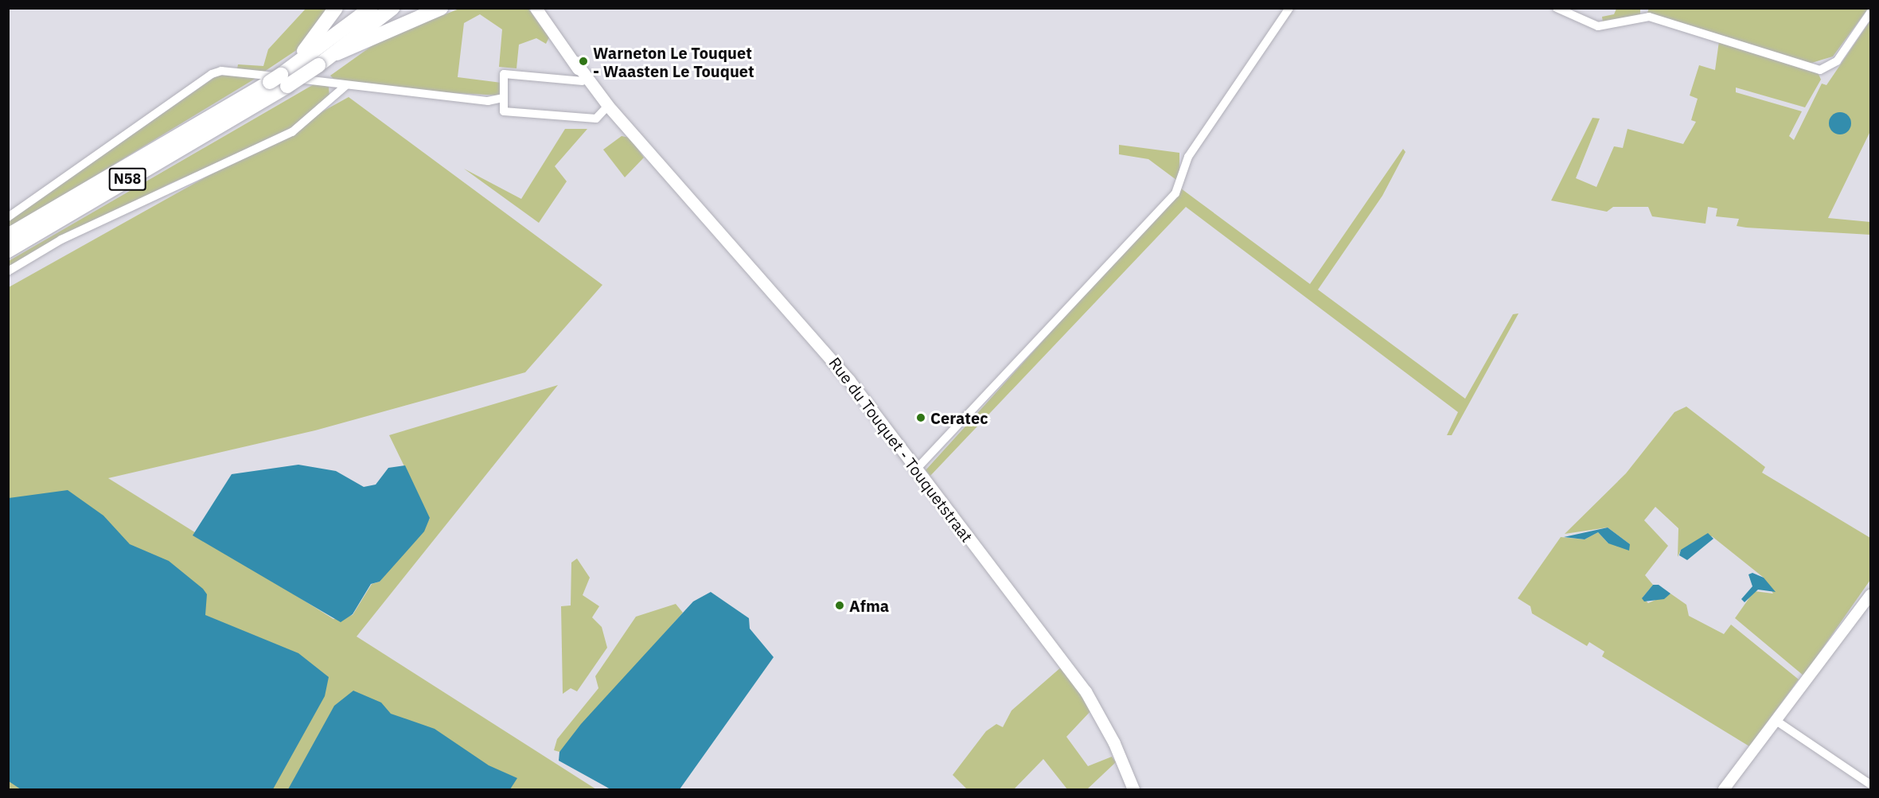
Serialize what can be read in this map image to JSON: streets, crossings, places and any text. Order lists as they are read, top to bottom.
{
  "streets": {
    "highway": ["N58"],
    "main road": ["Rue du Touquet - Touquetstraat"]
  },
  "places": ["Warneton Le Touquet - Waasten Le Touquet", "Ceratec", "Afma"]
}
